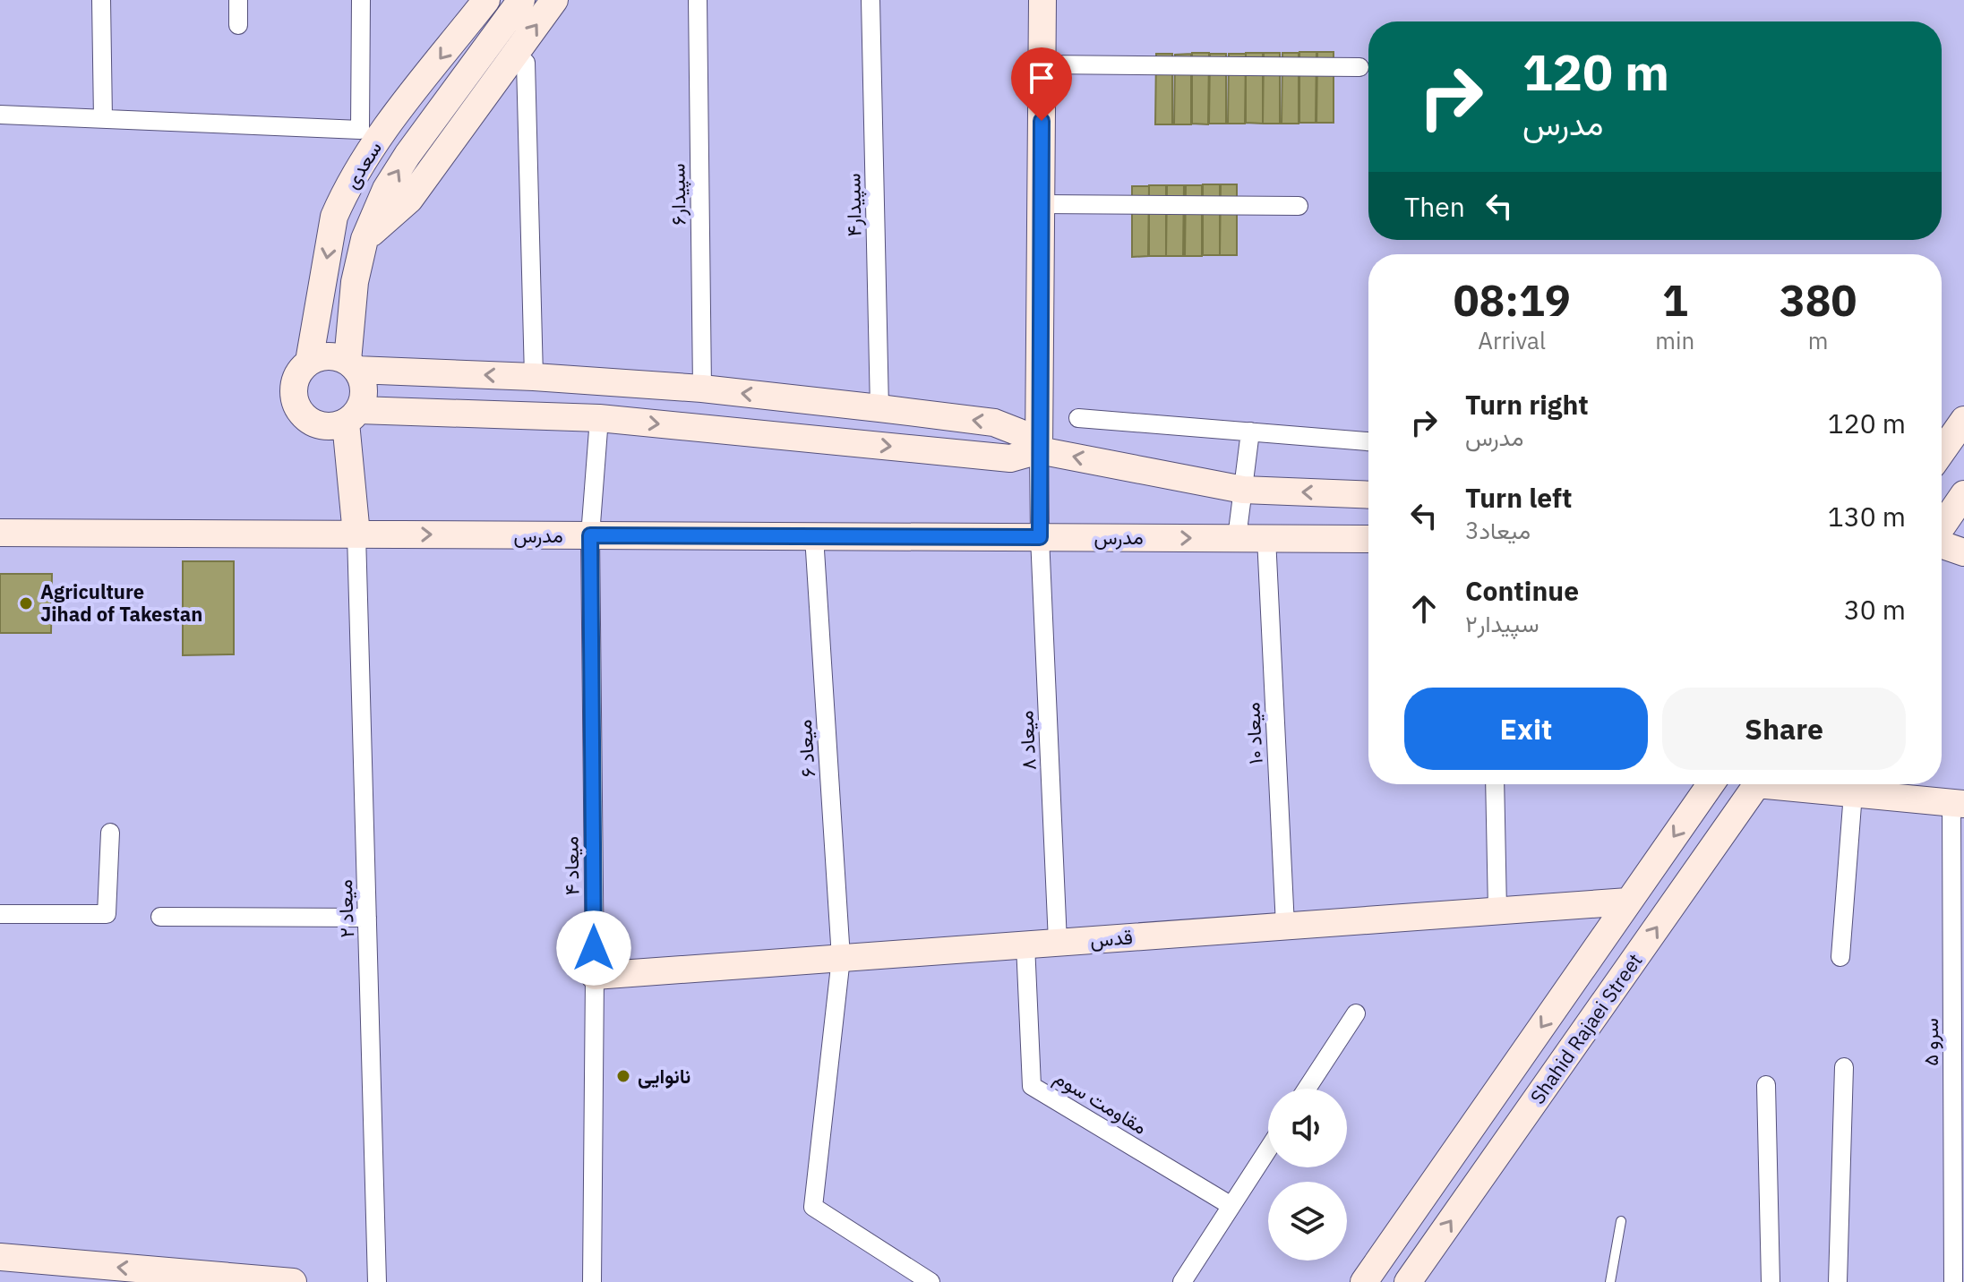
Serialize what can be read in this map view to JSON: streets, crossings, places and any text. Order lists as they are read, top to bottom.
{
  "streets": {
    "street": [
      "سعدی",
      "سپیدار۶",
      "سپیدار۴",
      "مدرس",
      "میعاد ۱۰",
      "میعاد ۸",
      "میعاد ۶",
      "میعاد ۴",
      "میعاد ۲",
      "قدس",
      "Shahid Rajaei Street",
      "سرو ۵",
      "مقاومت سوم"
    ]
  },
  "crossings": [
    ["مدرس", "میعاد ۱۰"],
    ["مدرس", "میعاد ۸"],
    ["مدرس", "میعاد ۶"],
    ["مدرس", "میعاد ۴"],
    ["مدرس", "میعاد ۲"],
    ["میعاد ۱۰", "قدس"],
    ["میعاد ۸", "قدس"],
    ["میعاد ۶", "قدس"],
    ["میعاد ۴", "قدس"],
    ["قدس", "Shahid Rajaei Street"],
    ["قدس", "مقاومت سوم"]
  ],
  "places": ["Agriculture Jihad of Takestan", "نانوایی"],
  "page": {
    "turn": ["120 m", "مدرس"],
    "then": "Then",
    "eta": [
      "08:19",
      "Arrival",
      "1",
      "min",
      "380",
      "m"
    ],
    "list": [
      {
        "name": "Turn right",
        "note": "مدرس",
        "value": "120 m"
      },
      {
        "name": "Turn left",
        "note": "میعاد3",
        "value": "130 m"
      },
      {
        "name": "Continue",
        "note": "سپیدار۲",
        "value": "30 m"
      }
    ],
    "buttons": ["Exit", "Share"]
  }
}
